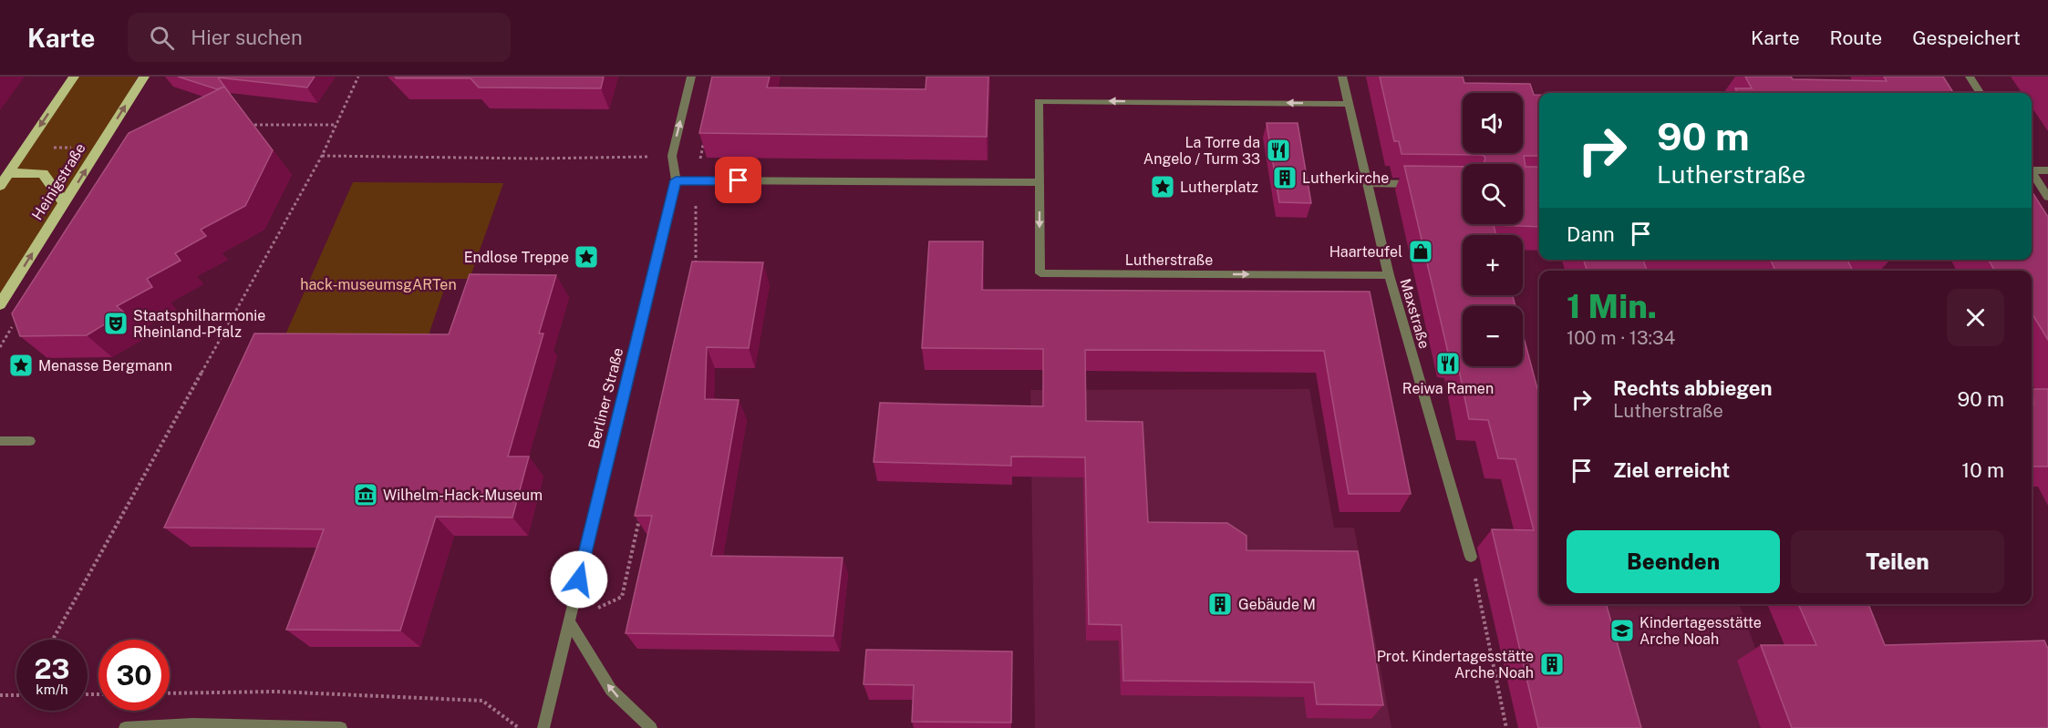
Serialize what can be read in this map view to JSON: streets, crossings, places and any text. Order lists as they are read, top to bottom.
{
  "streets": {
    "main road": ["Heinigstraße"],
    "street": ["Lutherstraße", "Maxstraße", "Berliner Straße"]
  },
  "crossings": [
    ["Lutherstraße", "Maxstraße"]
  ],
  "parks": ["hack-museumsgARTen"],
  "places": {
    "restaurant": ["La Torre da Angelo / Turm 33", "Reiwa Ramen"],
    "building": ["Lutherkirche", "Gebäude M", "Prot. Kindertagesstätte Arche Noah"],
    "place": ["Lutherplatz", "Endlose Treppe", "Menasse Bergmann"],
    "shop": ["Haarteufel"],
    "theatre": ["Staatsphilharmonie Rheinland-Pfalz"],
    "museum": ["Wilhelm-Hack-Museum"],
    "school or university": ["Kindertagesstätte Arche Noah"]
  },
  "page": {
    "header": "Karte",
    "search": "Hier suchen",
    "nav": ["Karte", "Route", "Gespeichert"],
    "map_buttons": ["+", "−"],
    "turn": ["90 m", "Lutherstraße"],
    "then": "Dann",
    "heading": ["1 Min.", "100 m · 13:34"],
    "list": [
      {
        "name": "Rechts abbiegen",
        "note": "Lutherstraße",
        "value": "90 m"
      },
      {
        "name": "Ziel erreicht",
        "value": "10 m"
      }
    ],
    "buttons": ["Beenden", "Teilen"],
    "speed": "23 km/h",
    "limit": "30"
  }
}
